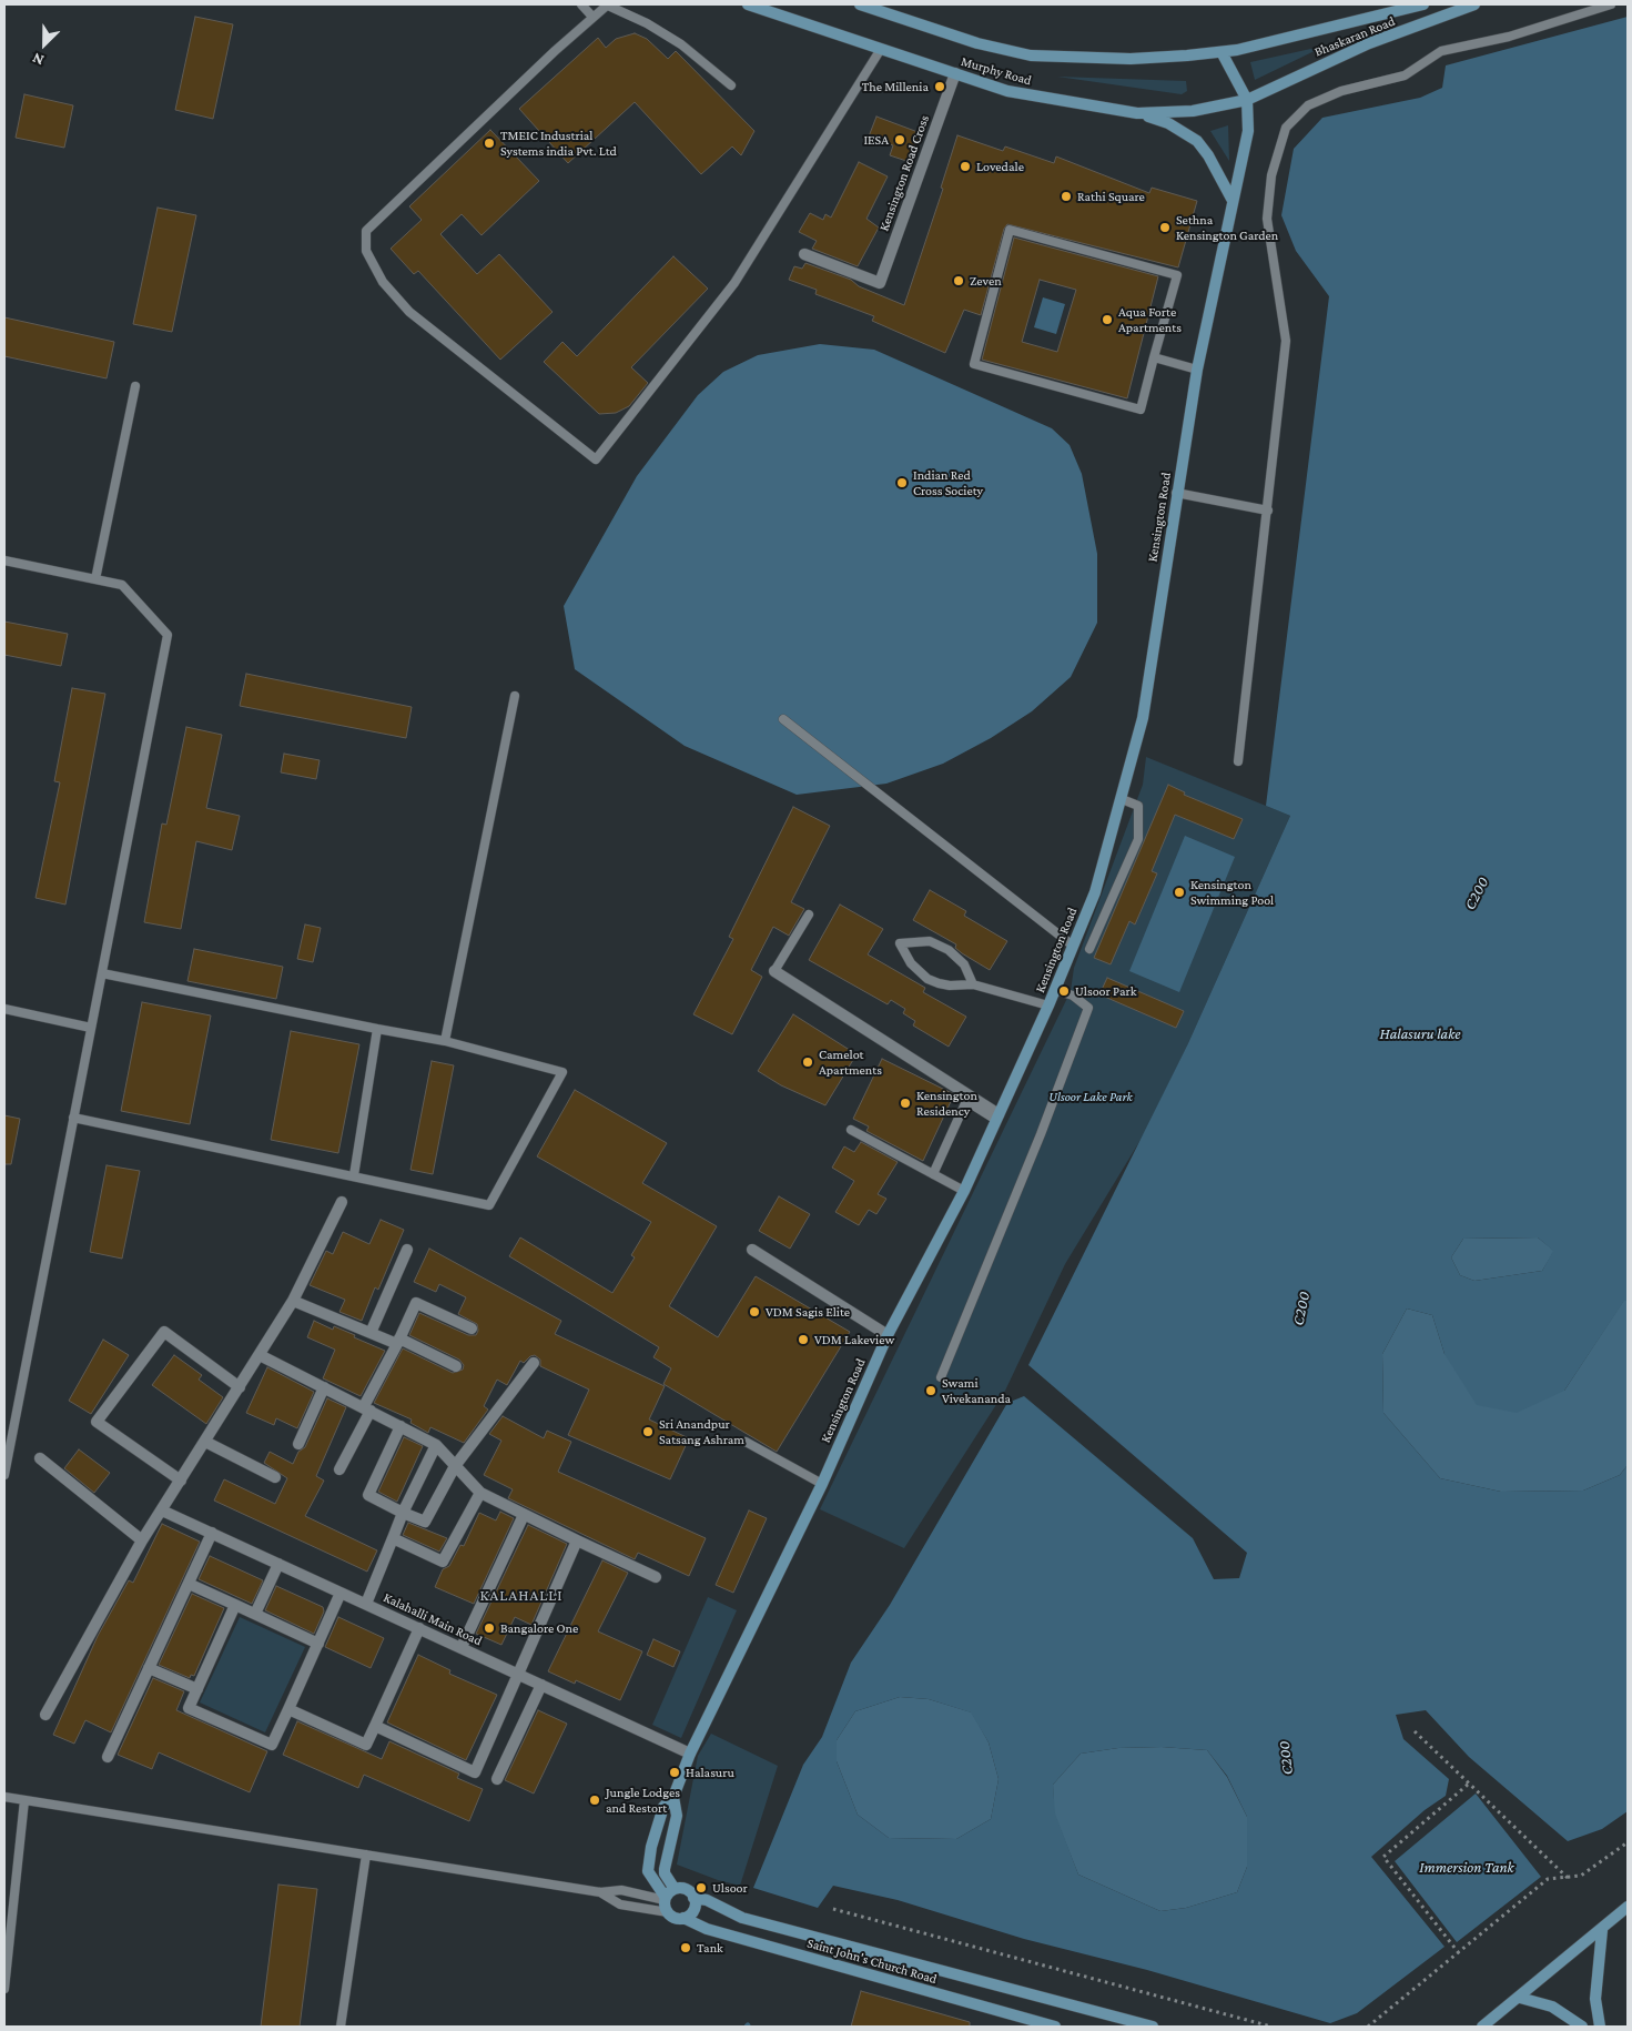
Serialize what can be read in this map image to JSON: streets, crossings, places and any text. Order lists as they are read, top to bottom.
{
  "streets": {
    "main road": [
      "Bhaskaran Road",
      "Murphy Road",
      "Kensington Road",
      "Saint John's Church Road"
    ],
    "street": ["Kensington Road Cross", "Kalahalli Main Road"]
  },
  "crossings": [
    ["Bhaskaran Road", "Murphy Road"],
    ["Bhaskaran Road", "Kensington Road"],
    ["Murphy Road", "Kensington Road Cross"],
    ["Murphy Road", "Kensington Road"],
    ["Kensington Road", "Kalahalli Main Road"],
    ["Kensington Road", "Saint John's Church Road"]
  ],
  "districts": ["KALAHALLI"],
  "water": ["C200", "Halasuru lake", "Immersion Tank"],
  "parks": ["Ulsoor Lake Park"],
  "places": [
    "The Millenia",
    "IESA",
    "TMEIC Industrial Systems india Pvt. Ltd",
    "Lovedale",
    "Rathi Square",
    "Sethna Kensington Garden",
    "Zeven",
    "Aqua Forte Apartments",
    "Indian Red Cross Society",
    "Kensington Swimming Pool",
    "Ulsoor Park",
    "Camelot Apartments",
    "Kensington Residency",
    "VDM Sagis Elite",
    "VDM Lakeview",
    "Swami Vivekananda",
    "Sri Anandpur Satsang Ashram",
    "Bangalore One",
    "Halasuru",
    "Jungle Lodges and Restort",
    "Ulsoor",
    "Tank"
  ],
  "north": "bottom left"
}
